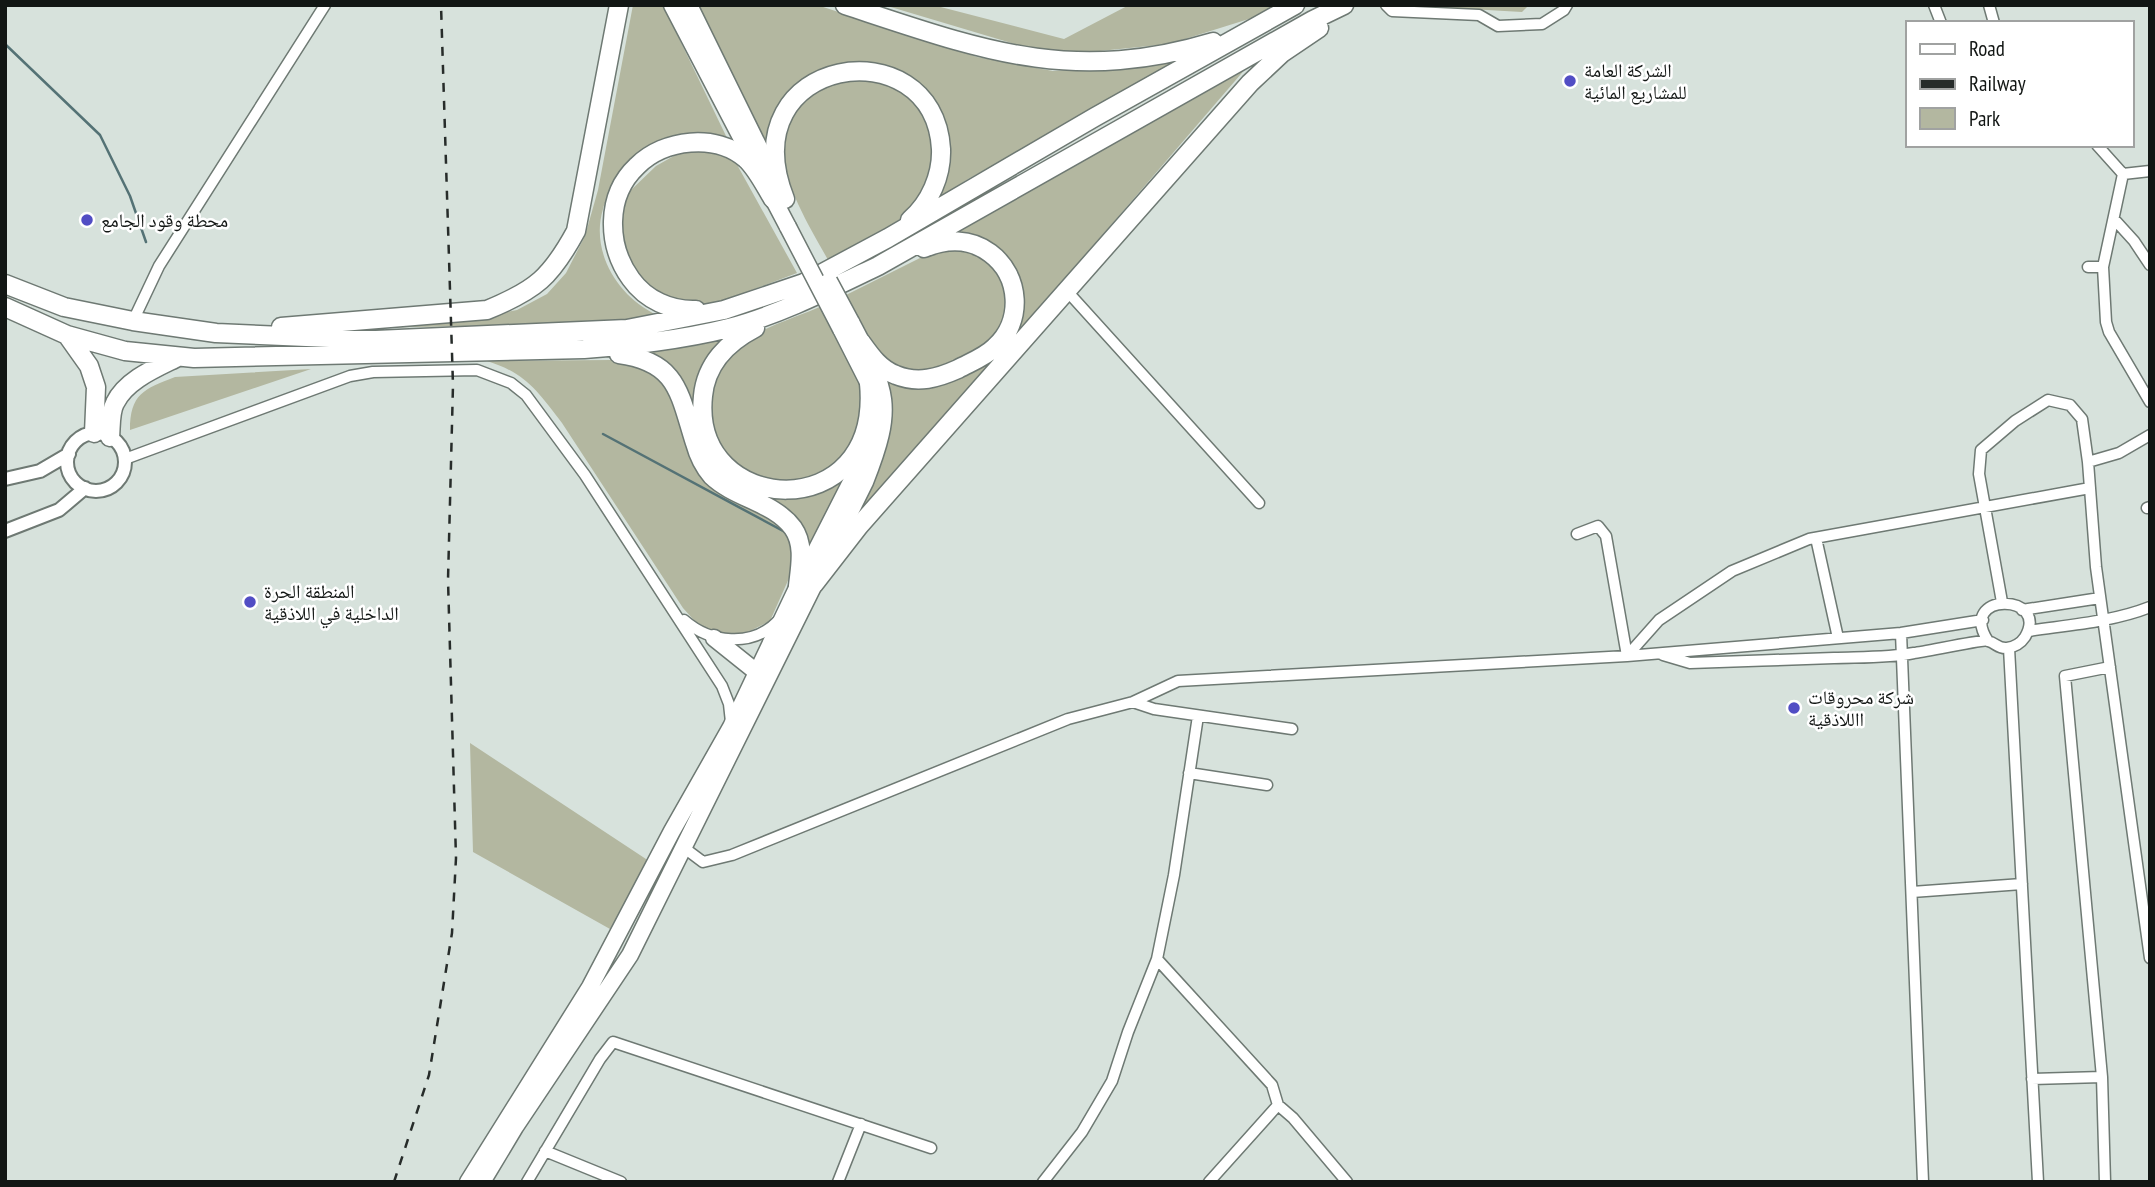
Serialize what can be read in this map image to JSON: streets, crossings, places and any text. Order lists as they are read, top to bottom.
{
  "places": [
    "الشركة العامة للمشاريع المائية",
    "محطة وقود الجامع",
    "المنطقة الحرة الداخلية في اللاذقية",
    "شركة محروقات االلاذقية"
  ],
  "legend": ["Road", "Railway", "Park"]
}
